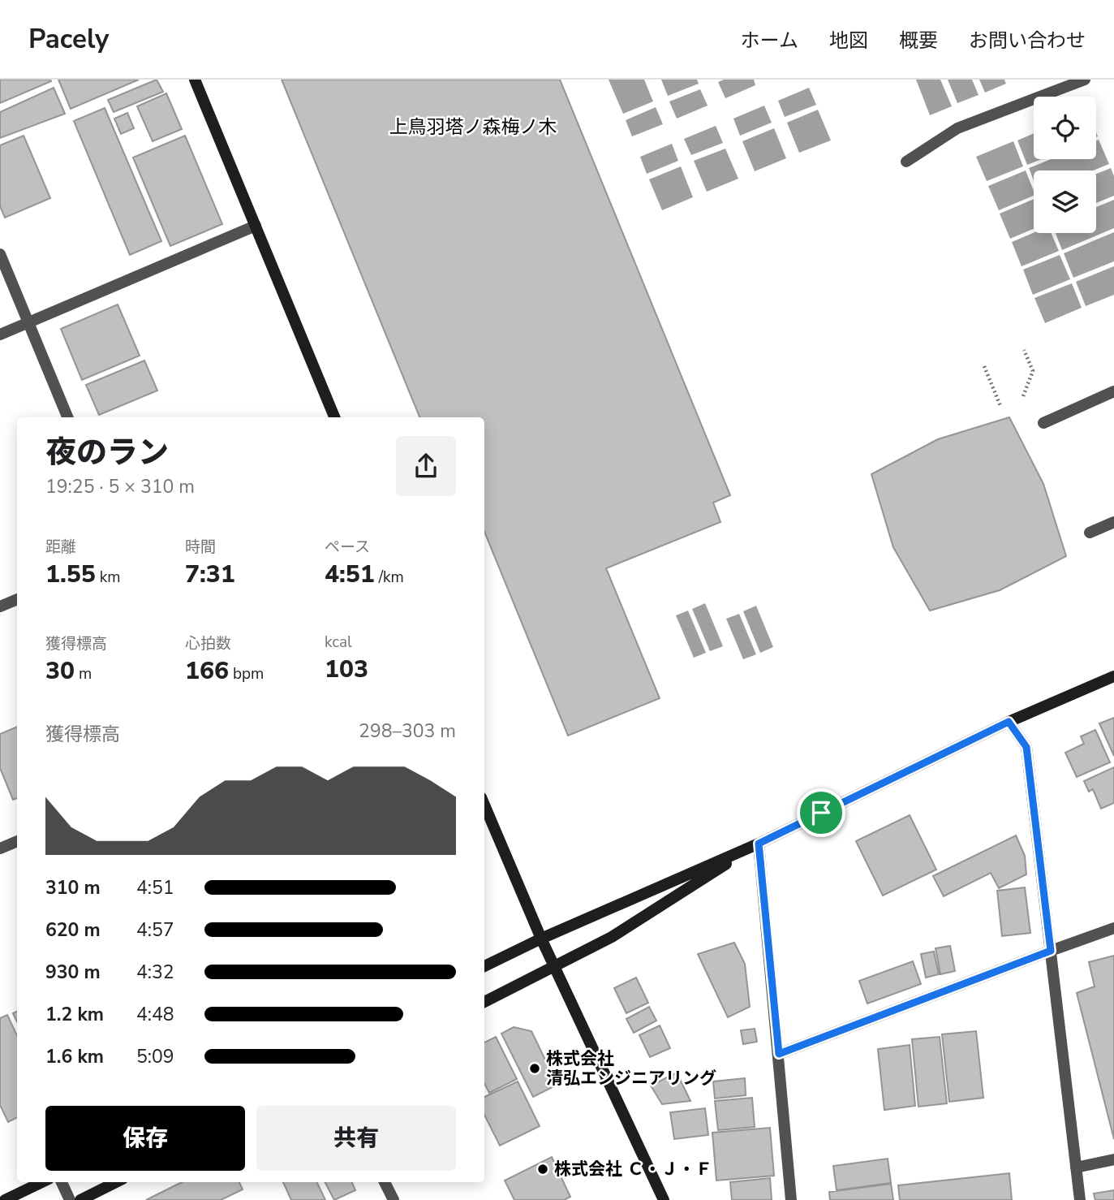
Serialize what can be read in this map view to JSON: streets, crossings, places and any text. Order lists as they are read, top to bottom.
{
  "districts": ["上鳥羽塔ノ森梅ノ木"],
  "places": ["株式会社 清弘エンジニアリング", "株式会社 Ｃ・Ｊ・Ｆ"],
  "page": {
    "header": "Pacely",
    "nav": [
      "ホーム",
      "地図",
      "概要",
      "お問い合わせ"
    ],
    "heading": ["夜のラン", "19:25 · 5 × 310 m"],
    "stats": [
      ["距離", "1.55 km"],
      ["時間", "7:31"],
      ["ペース", "4:51 /km"],
      ["獲得標高", "30 m"],
      ["心拍数", "166 bpm"],
      ["kcal", "103"]
    ],
    "chart": ["獲得標高", "298–303 m"],
    "list": [
      {
        "name": "310 m",
        "note": "4:51"
      },
      {
        "name": "620 m",
        "note": "4:57"
      },
      {
        "name": "930 m",
        "note": "4:32"
      },
      {
        "name": "1.2 km",
        "note": "4:48"
      },
      {
        "name": "1.6 km",
        "note": "5:09"
      }
    ],
    "buttons": ["保存", "共有"]
  }
}
